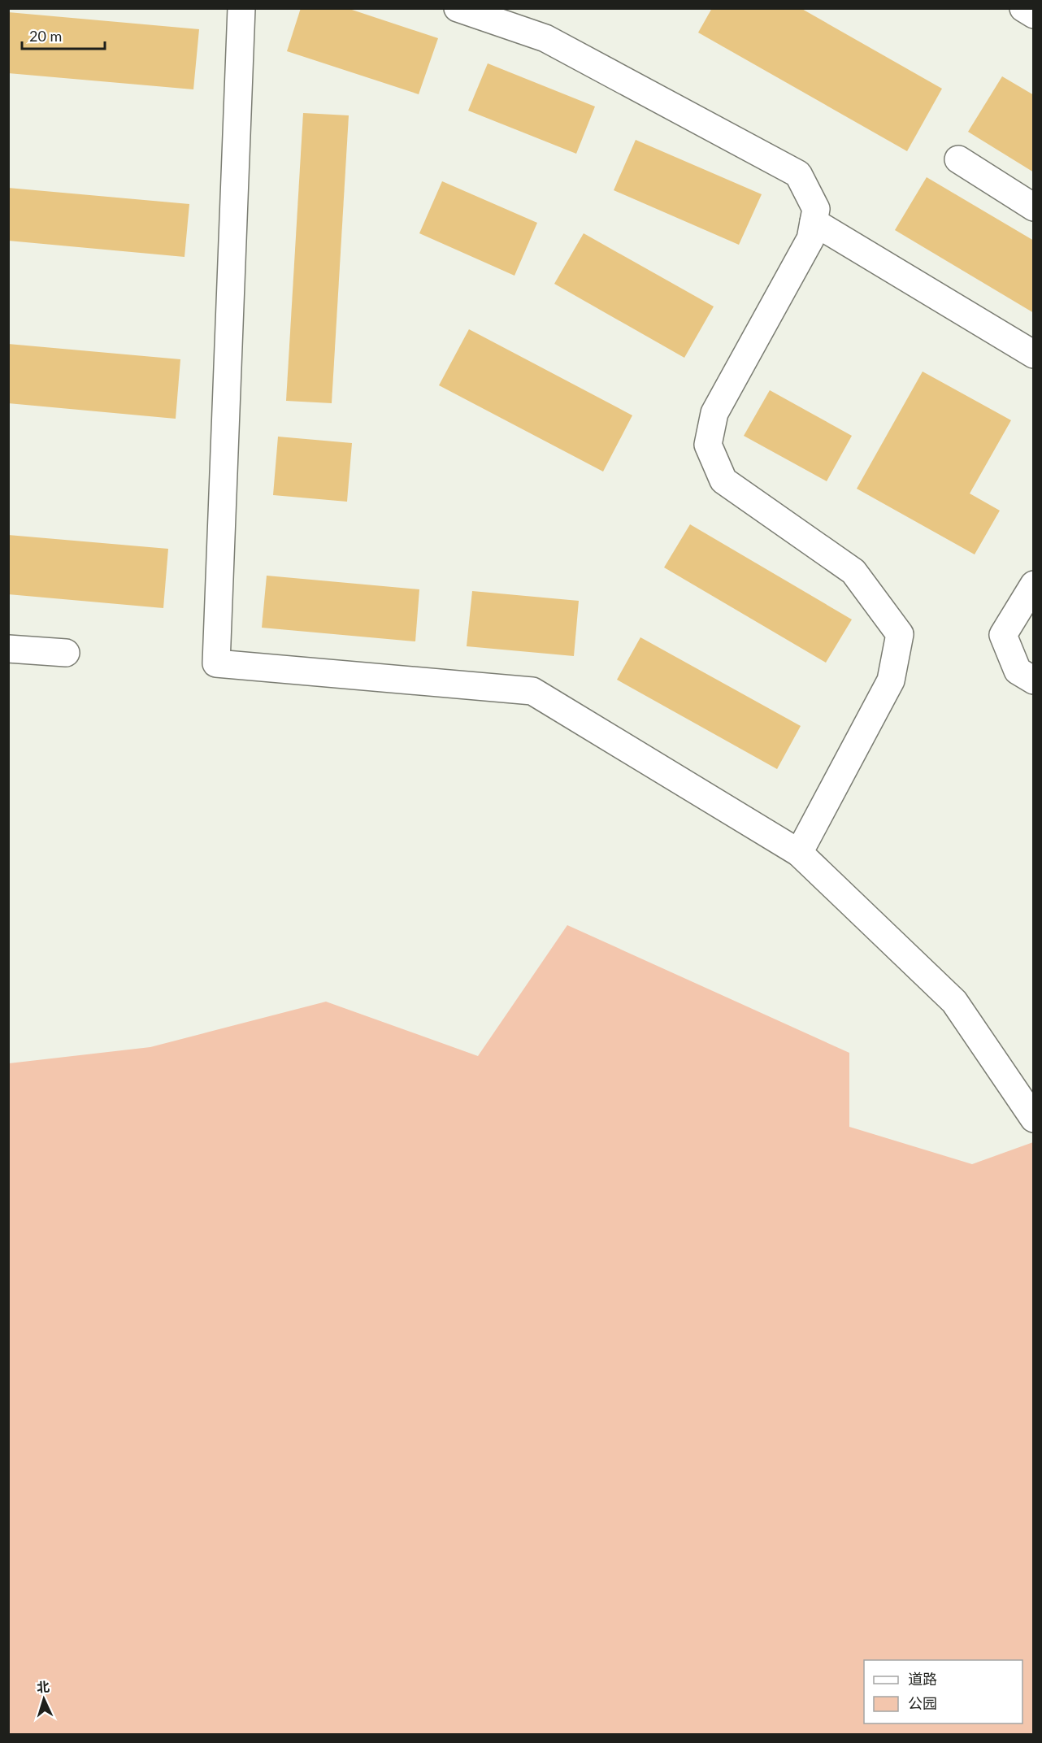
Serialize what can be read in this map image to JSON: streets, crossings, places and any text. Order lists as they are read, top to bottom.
{
  "legend": ["道路", "公园"],
  "scale_bar": "20 m",
  "north": "top"
}
